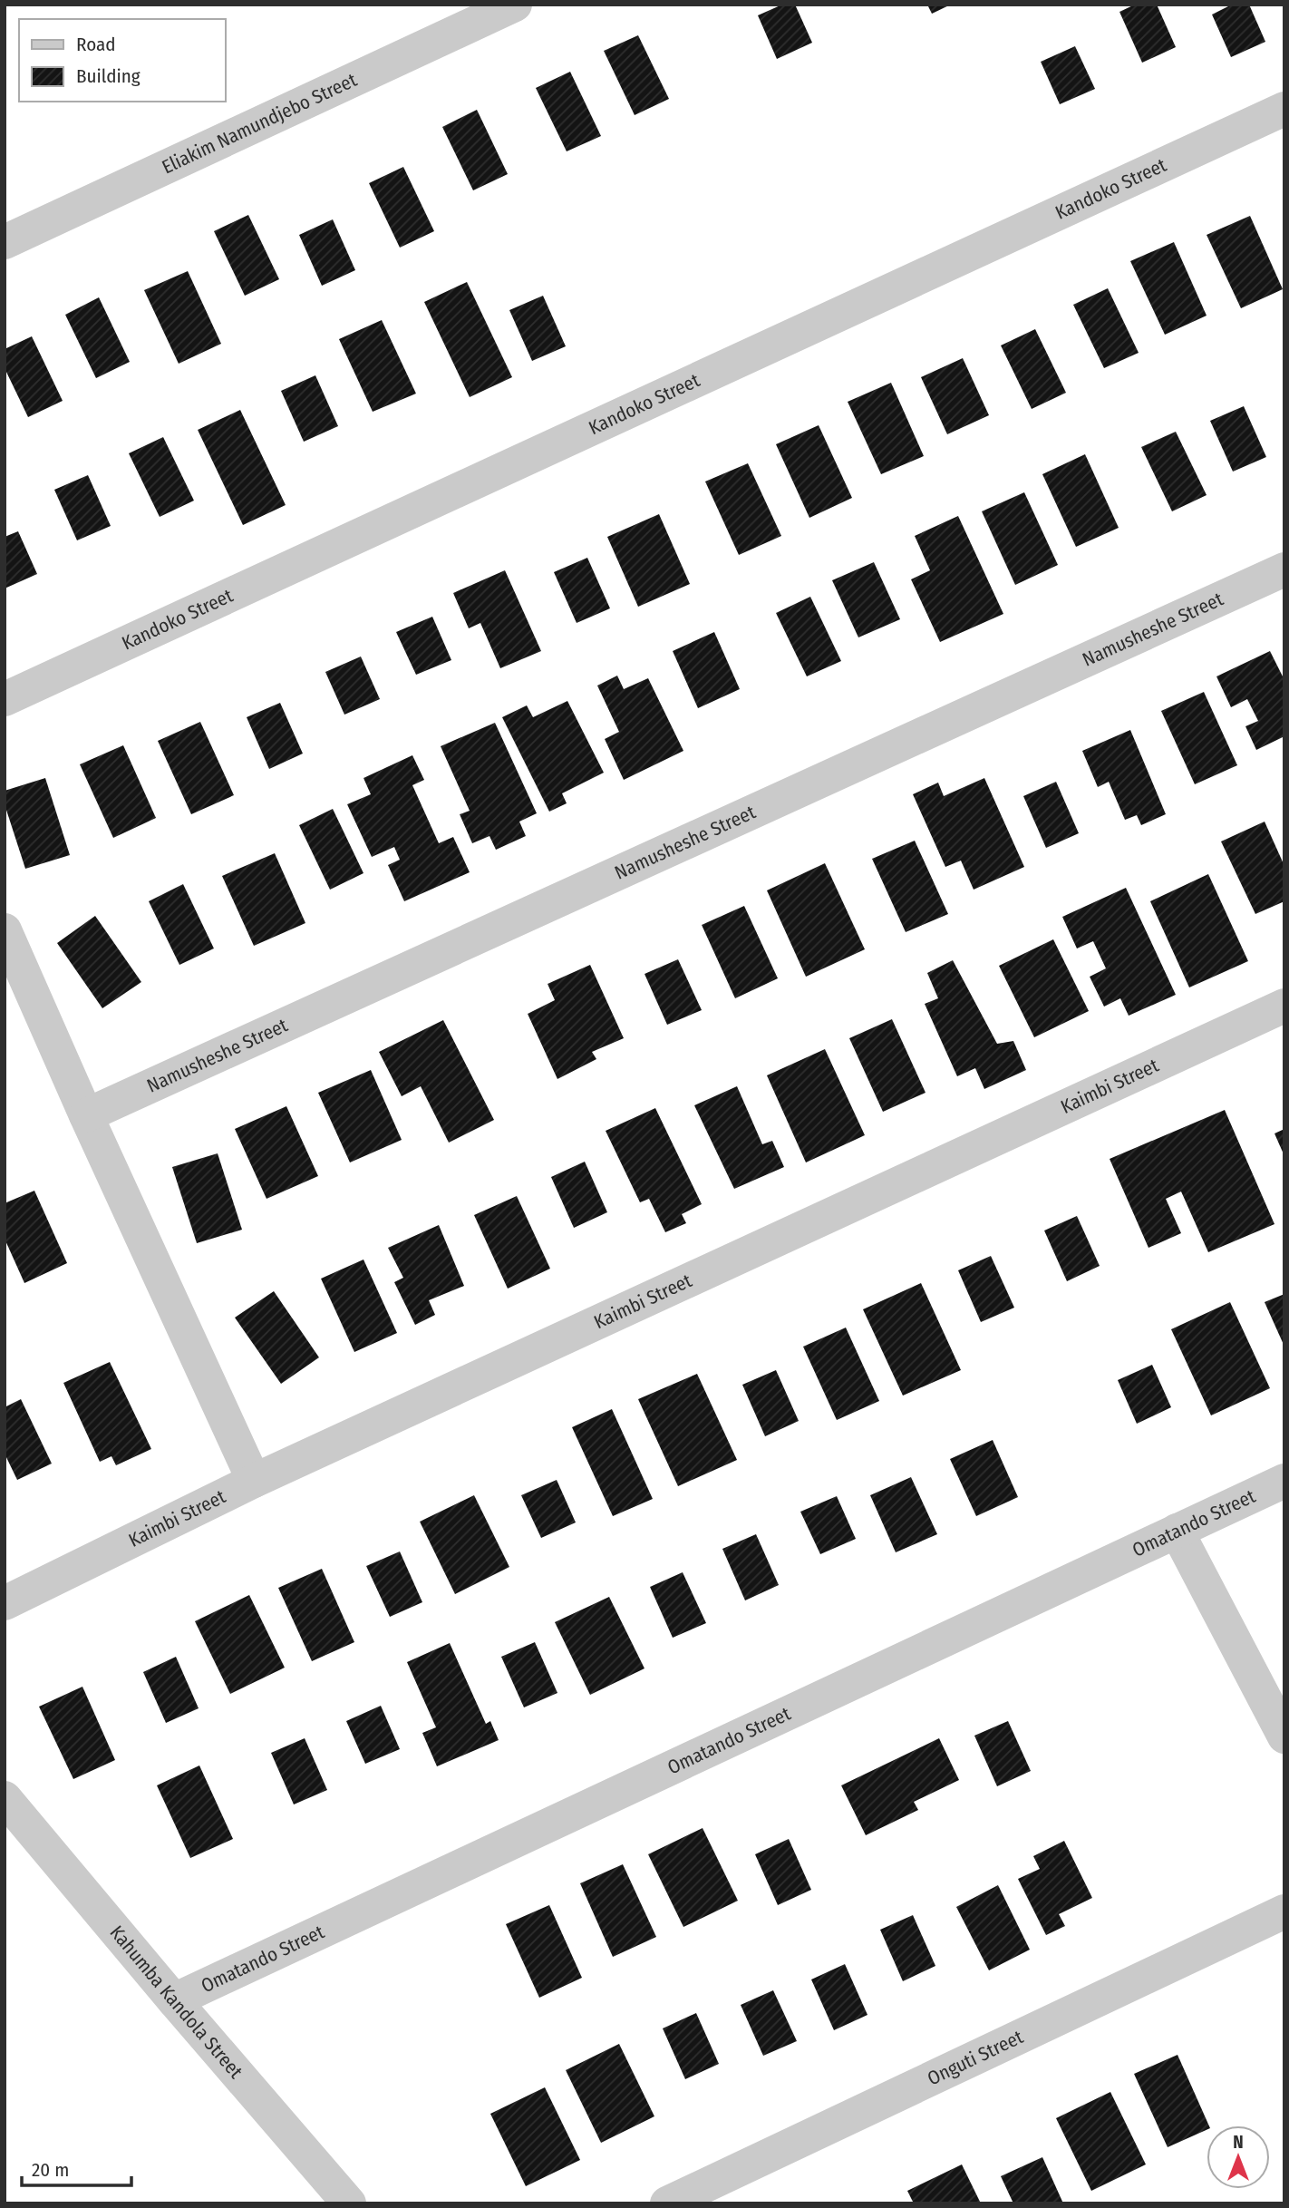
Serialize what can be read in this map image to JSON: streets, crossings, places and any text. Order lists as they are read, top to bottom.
{
  "streets": {
    "street": [
      "Eliakim Namundjebo Street",
      "Kandoko Street",
      "Namusheshe Street",
      "Kaimbi Street",
      "Omatando Street",
      "Kahumba Kandola Street",
      "Onguti Street"
    ]
  },
  "crossings": [
    ["Omatando Street", "Kahumba Kandola Street"]
  ],
  "legend": ["Road", "Building"],
  "scale_bar": "20 m",
  "north": "top"
}
